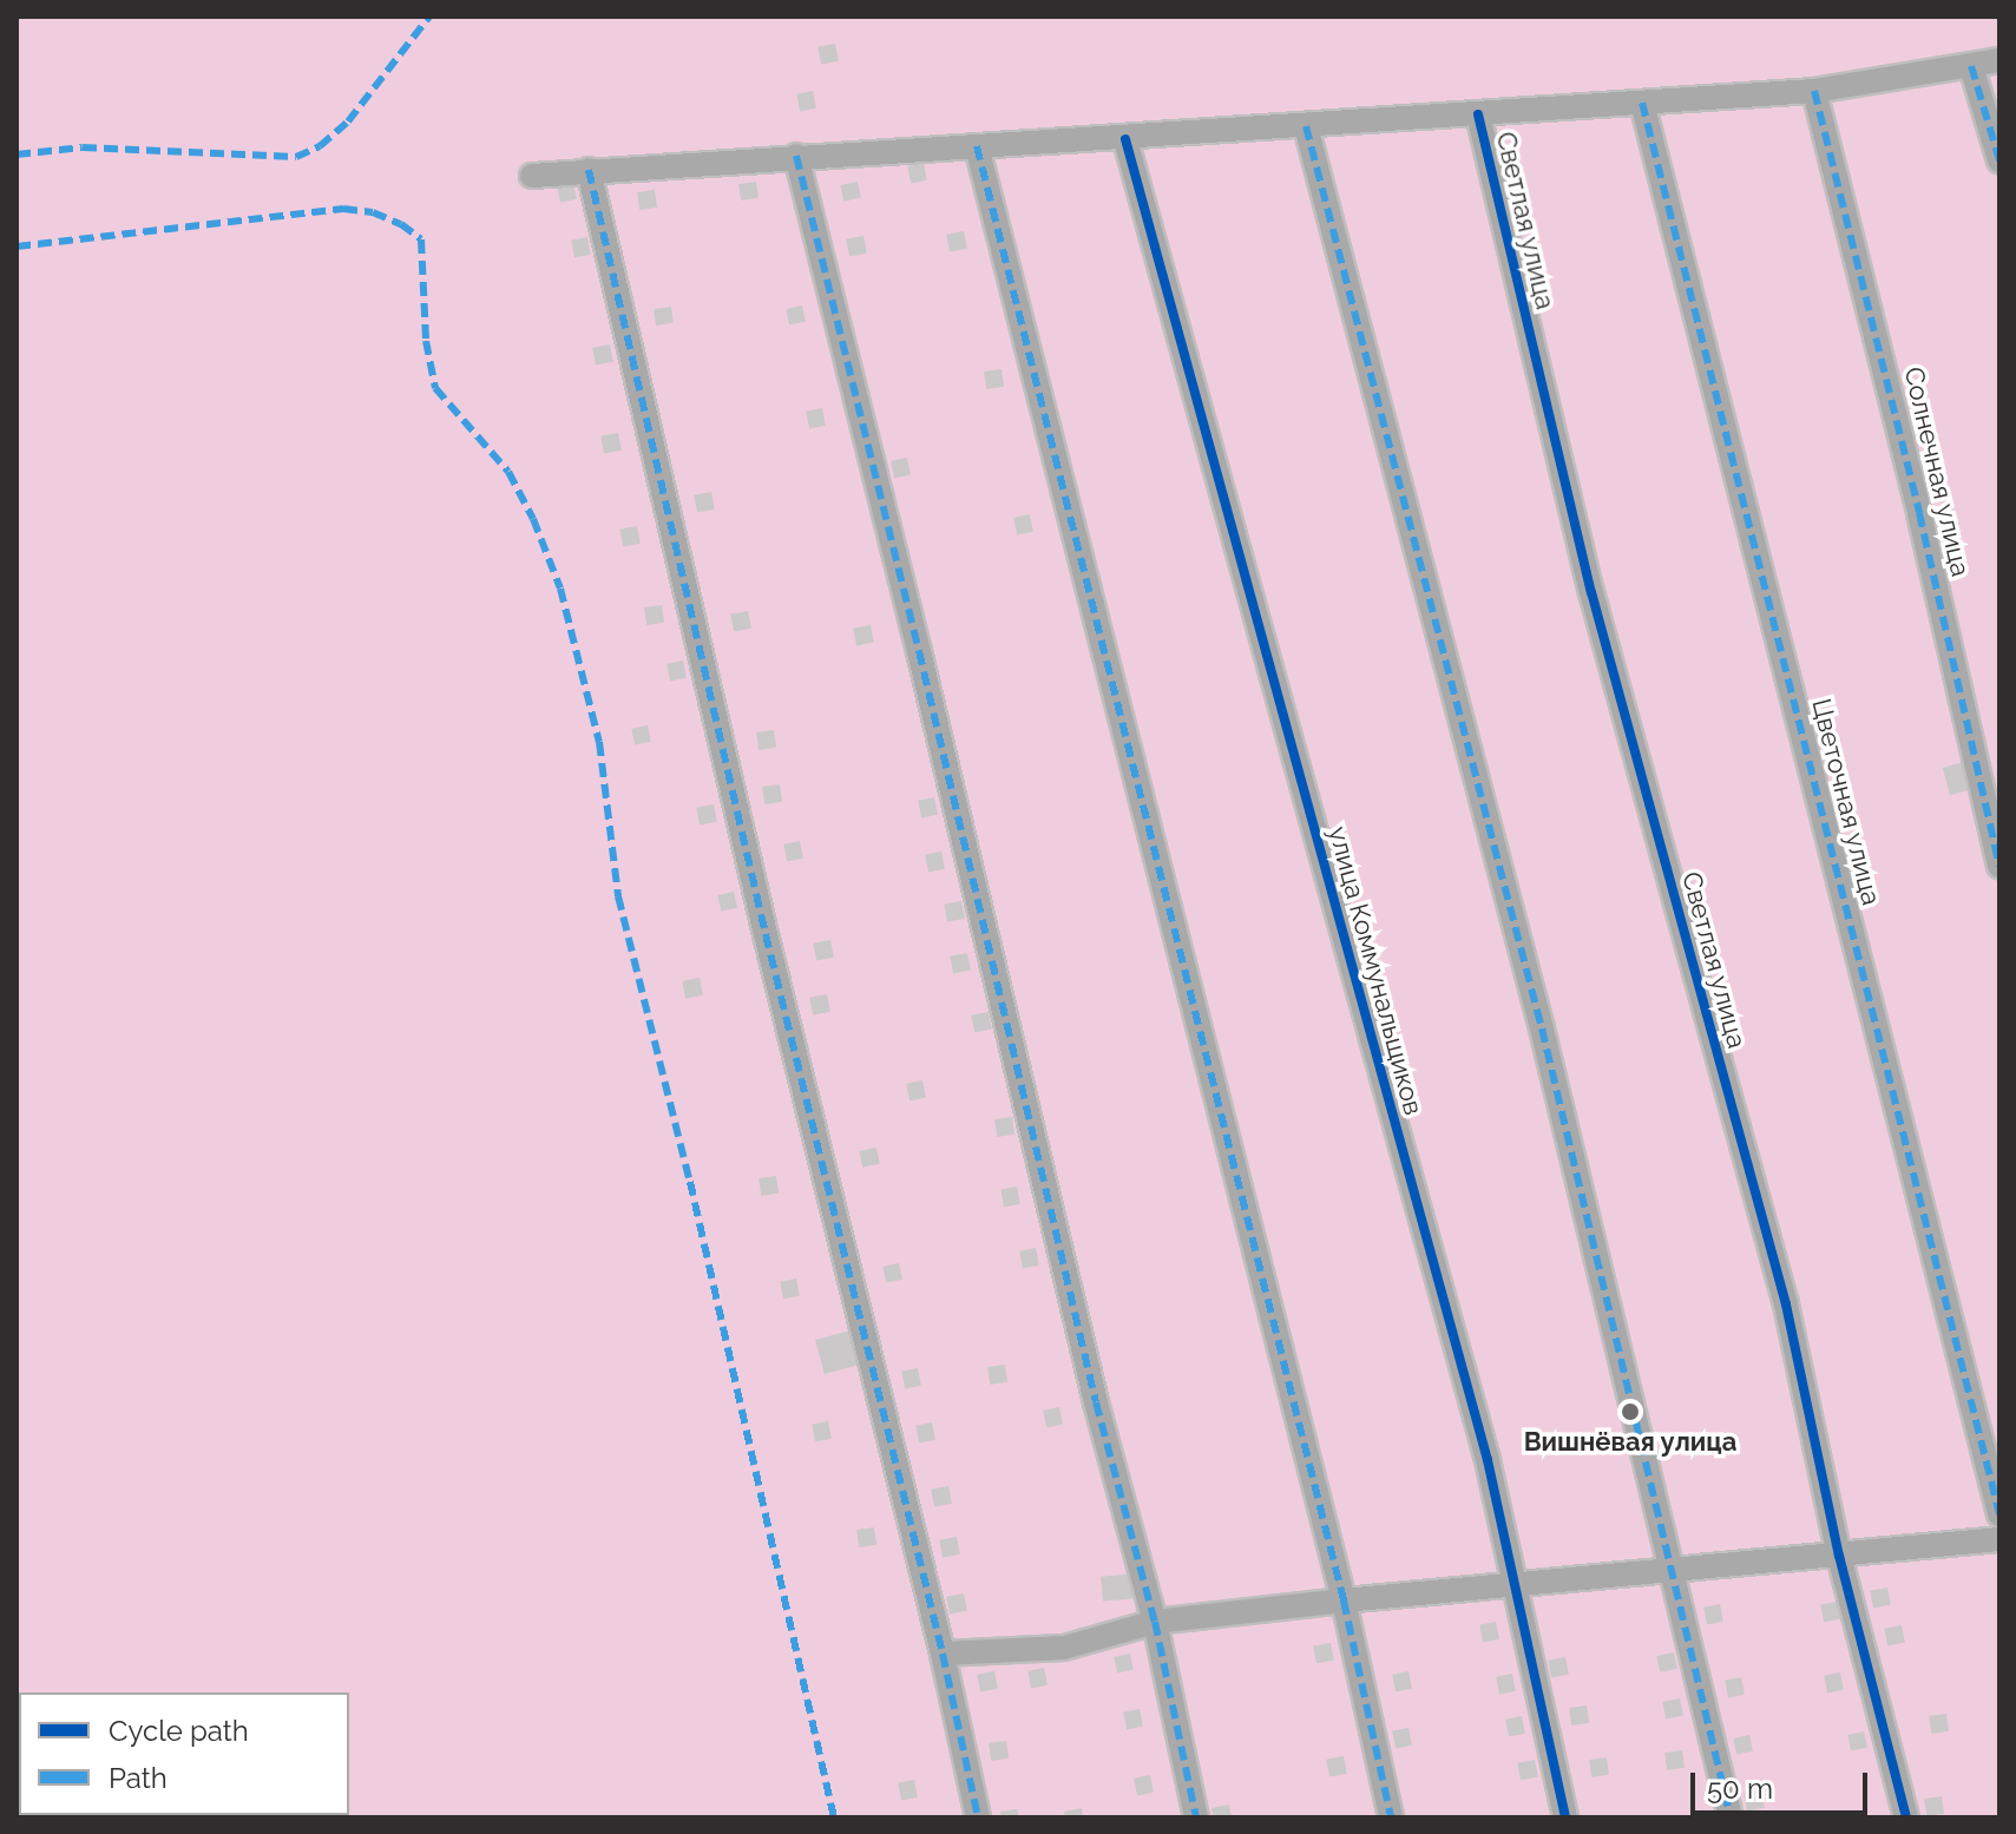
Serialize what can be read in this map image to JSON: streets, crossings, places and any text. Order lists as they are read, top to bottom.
{
  "streets": {
    "street": [
      "Светлая улица",
      "Солнечная улица",
      "Цветочная улица",
      "улица Коммунальщиков"
    ]
  },
  "places": ["Вишнёвая улица"],
  "legend": ["Cycle path", "Path"],
  "scale_bar": "50 m"
}
